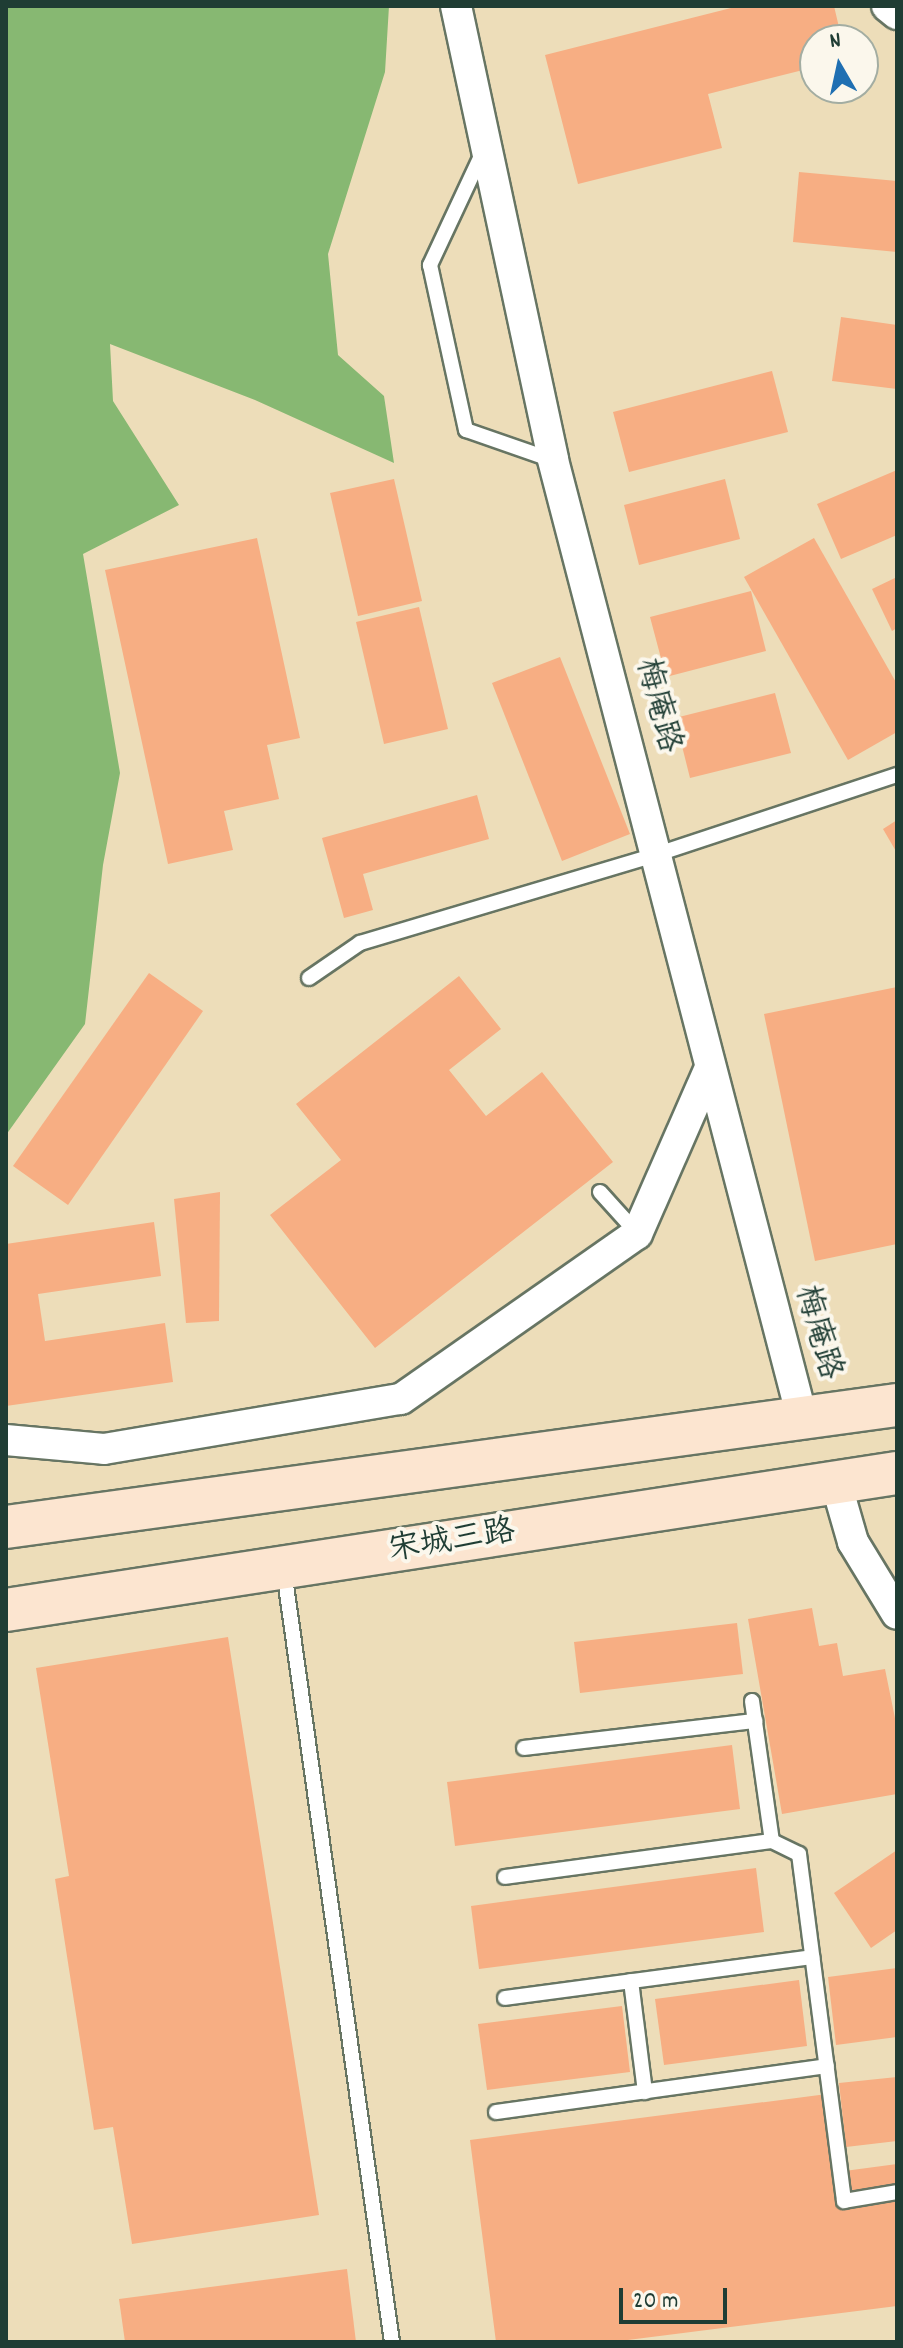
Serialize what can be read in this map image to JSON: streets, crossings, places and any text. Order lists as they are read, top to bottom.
{
  "streets": {
    "main road": ["宋城三路"],
    "street": ["梅庵路"]
  },
  "scale_bar": "20 m",
  "north": "top"
}
